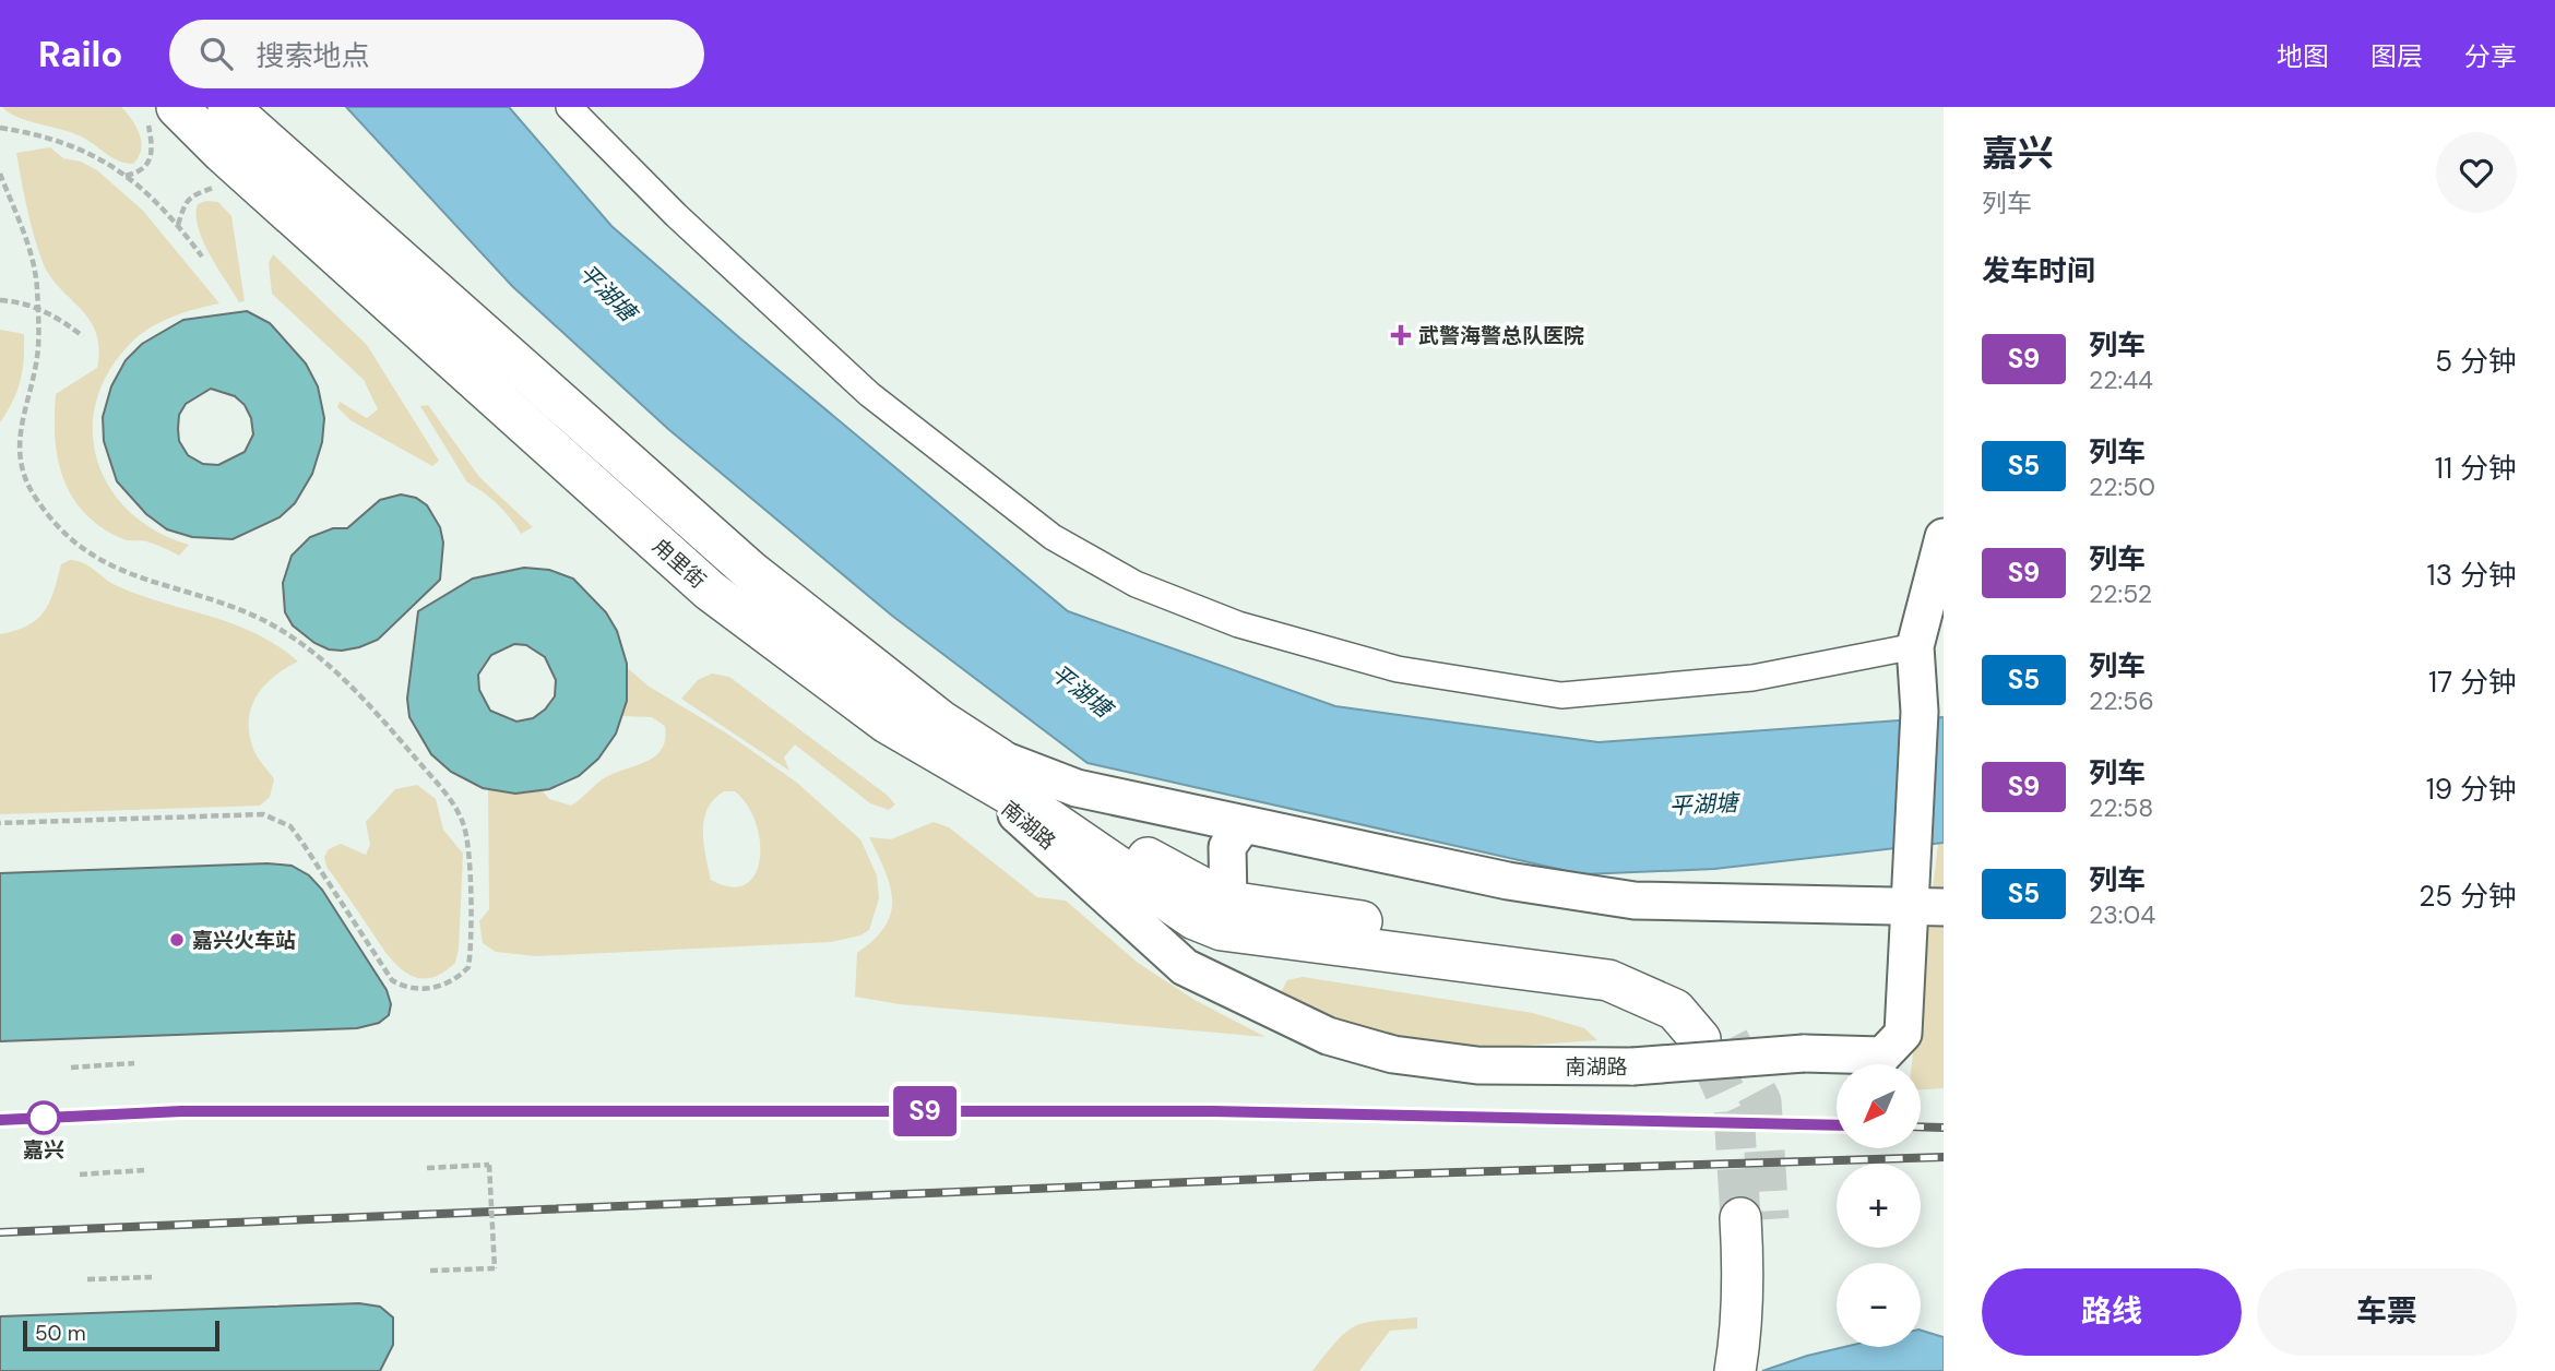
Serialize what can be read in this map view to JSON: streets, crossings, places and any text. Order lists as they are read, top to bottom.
{
  "streets": {
    "main road": ["甪里街"],
    "street": ["南湖路"]
  },
  "crossings": [
    ["甪里街", "南湖路"]
  ],
  "water": ["平湖塘"],
  "places": {
    "health": ["武警海警总队医院"],
    "other": ["嘉兴火车站", "嘉兴"]
  },
  "scale_bar": "50 m",
  "north": "bottom left",
  "page": {
    "header": "Railo",
    "search": "搜索地点",
    "nav": ["地图", "图层", "分享"],
    "on_map": "S9",
    "heading": [
      ["嘉兴", "列车"],
      "发车时间"
    ],
    "list": [
      {
        "mark": "S9",
        "name": "列车",
        "note": "22:44",
        "value": "5 分钟"
      },
      {
        "mark": "S5",
        "name": "列车",
        "note": "22:50",
        "value": "11 分钟"
      },
      {
        "mark": "S9",
        "name": "列车",
        "note": "22:52",
        "value": "13 分钟"
      },
      {
        "mark": "S5",
        "name": "列车",
        "note": "22:56",
        "value": "17 分钟"
      },
      {
        "mark": "S9",
        "name": "列车",
        "note": "22:58",
        "value": "19 分钟"
      },
      {
        "mark": "S5",
        "name": "列车",
        "note": "23:04",
        "value": "25 分钟"
      }
    ],
    "map_buttons": ["+", "−"],
    "buttons": ["路线", "车票"],
    "scale": "50 m"
  }
}
